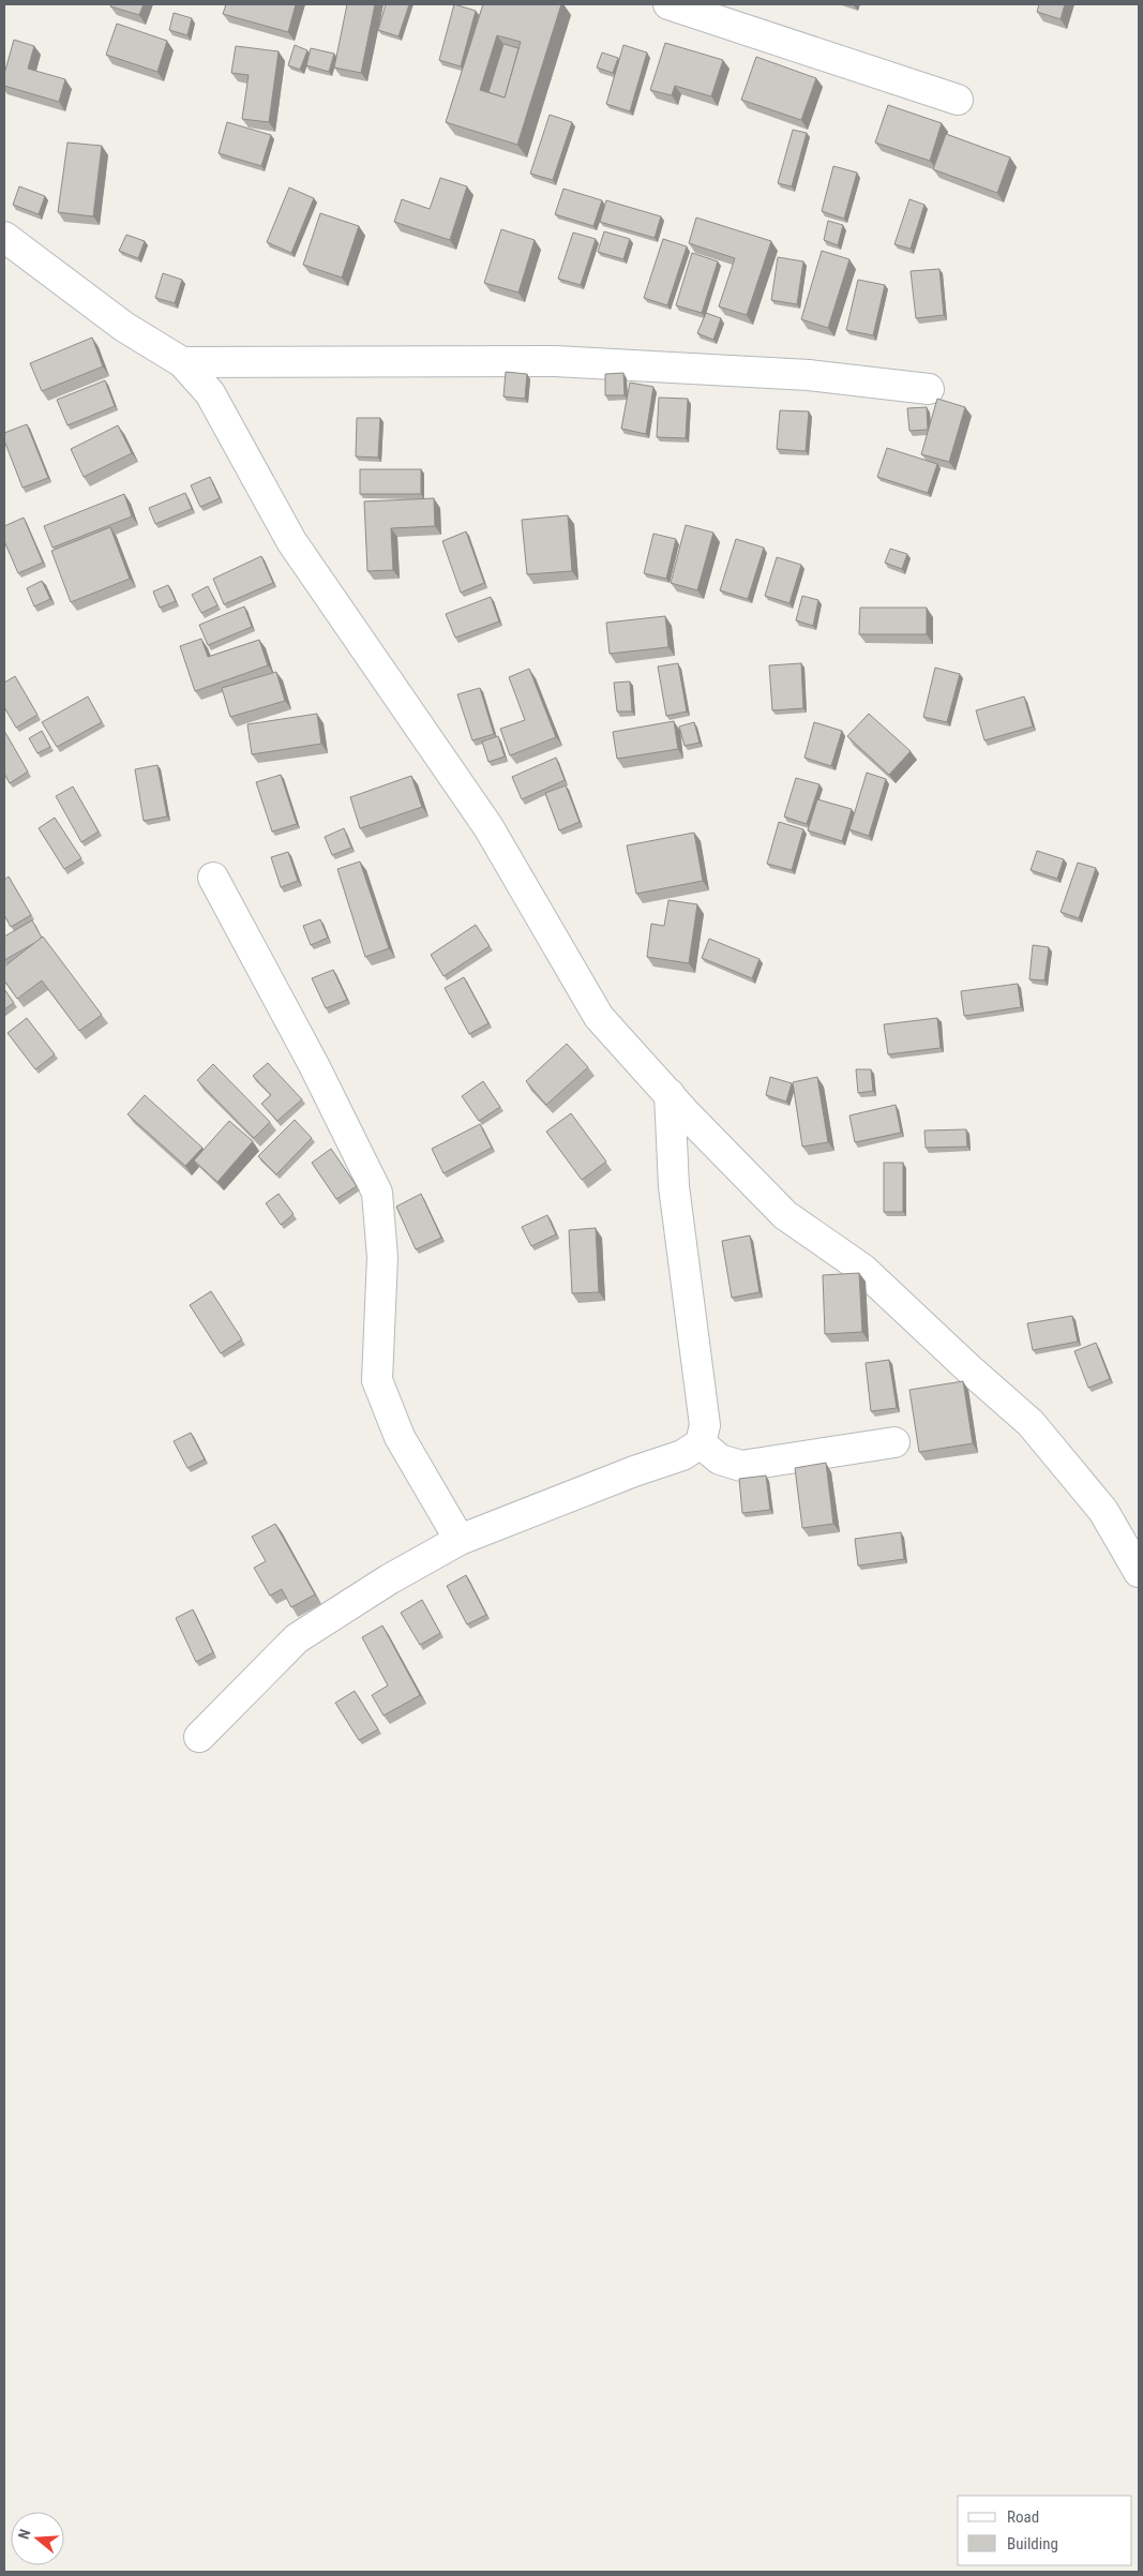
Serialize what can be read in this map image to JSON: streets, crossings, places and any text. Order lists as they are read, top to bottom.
{
  "legend": ["Road", "Building"],
  "north": "left"
}
